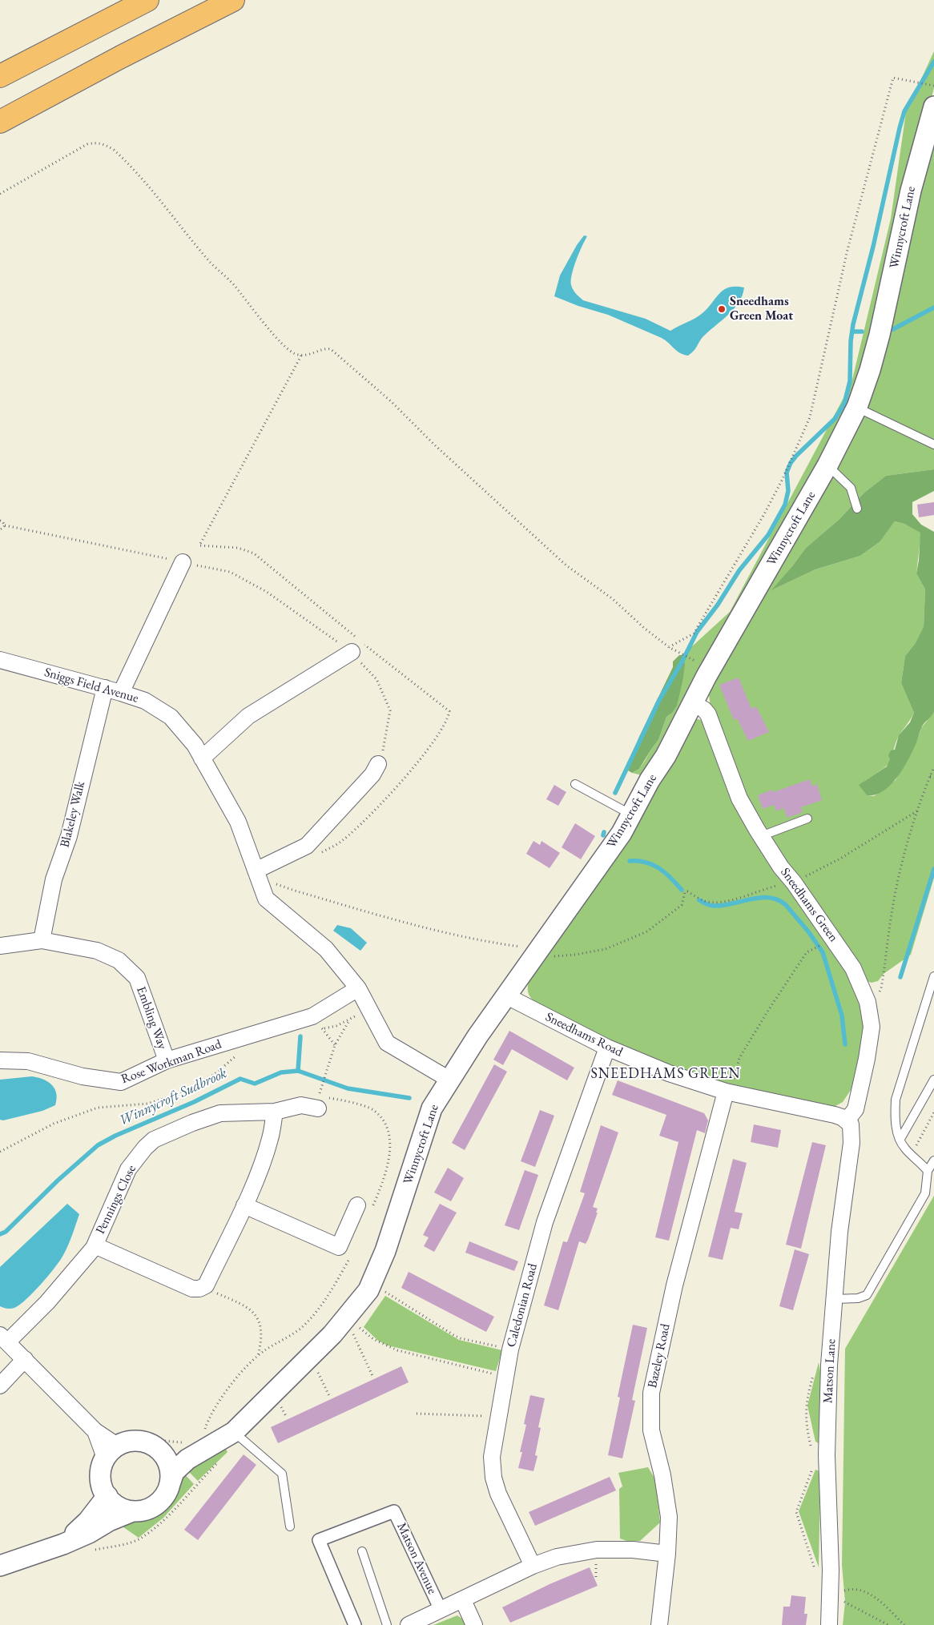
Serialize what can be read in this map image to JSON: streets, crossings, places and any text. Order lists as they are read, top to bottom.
{
  "streets": {
    "street": [
      "Winnycroft Lane",
      "Sniggs Field Avenue",
      "Blakeley Walk",
      "Sneedhams Green",
      "Embling Way",
      "Sneedhams Road",
      "Rose Workman Road",
      "Pennings Close",
      "Caledonian Road",
      "Bazeley Road",
      "Matson Lane",
      "Matson Avenue"
    ]
  },
  "crossings": [
    ["Winnycroft Lane", "Sniggs Field Avenue"],
    ["Winnycroft Lane", "Sneedhams Green"],
    ["Winnycroft Lane", "Sneedhams Road"],
    ["Sniggs Field Avenue", "Blakeley Walk"],
    ["Sniggs Field Avenue", "Rose Workman Road"],
    ["Blakeley Walk", "Embling Way"],
    ["Sneedhams Green", "Sneedhams Road"],
    ["Sneedhams Green", "Matson Lane"],
    ["Embling Way", "Rose Workman Road"],
    ["Sneedhams Road", "Caledonian Road"],
    ["Sneedhams Road", "Bazeley Road"],
    ["Sneedhams Road", "Matson Lane"],
    ["Caledonian Road", "Matson Avenue"],
    ["Bazeley Road", "Matson Avenue"]
  ],
  "districts": ["SNEEDHAMS GREEN"],
  "water": ["Winnycroft Sudbrook"],
  "places": ["Sneedhams Green Moat"]
}
